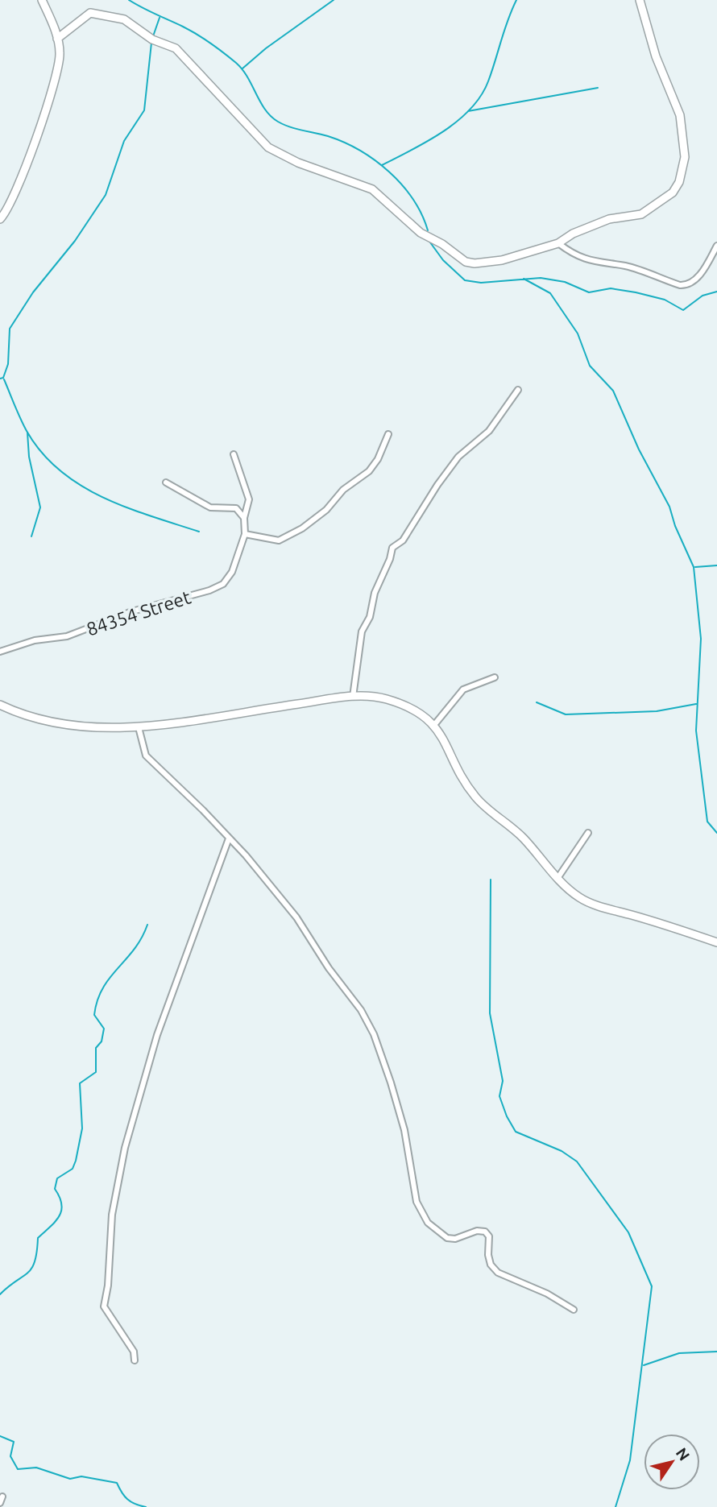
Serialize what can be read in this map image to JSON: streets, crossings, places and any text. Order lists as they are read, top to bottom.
{
  "streets": {
    "street": ["84354 Street"]
  },
  "north": "top right"
}
